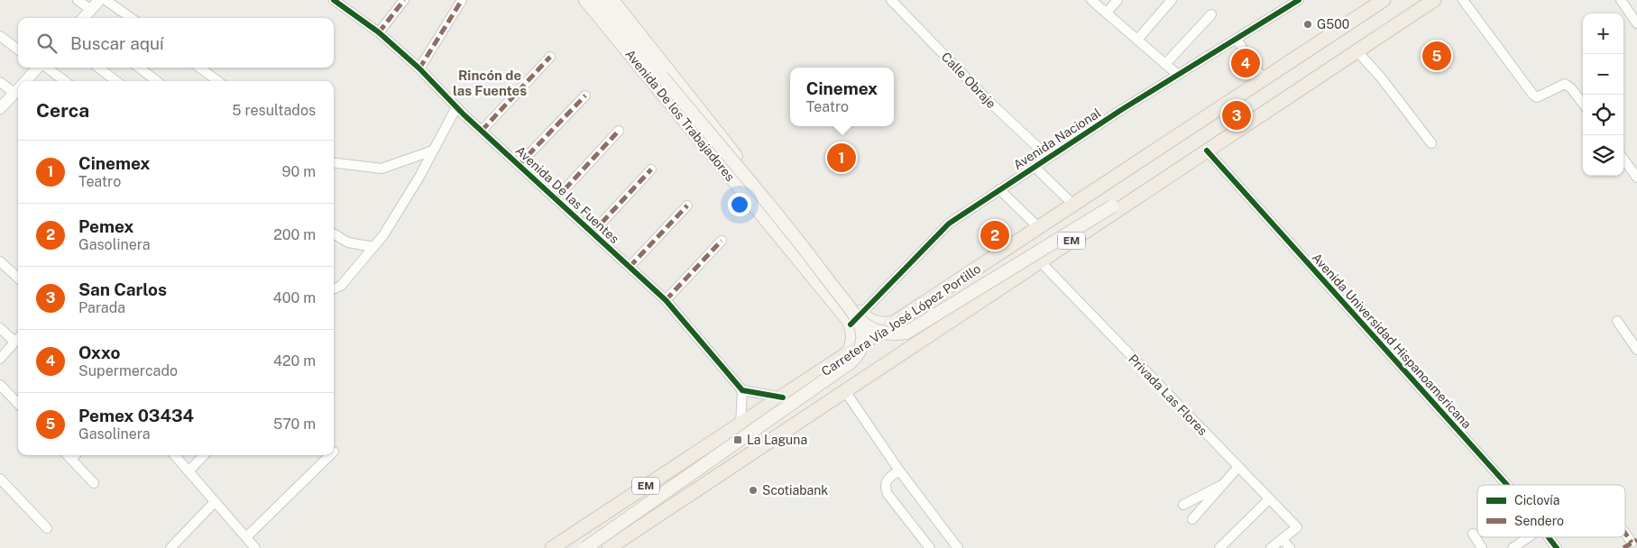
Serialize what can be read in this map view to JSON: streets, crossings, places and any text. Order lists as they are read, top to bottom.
{
  "streets": {
    "main road": ["Avenida De los Trabajadores", "EM", "Carretera Vía José López Portillo"],
    "street": [
      "Calle Obraje",
      "Avenida Nacional",
      "Avenida De las Fuentes",
      "Avenida Universidad Hispanoamericana",
      "Privada Las Flores"
    ]
  },
  "crossings": [
    ["Calle Obraje", "Avenida Nacional"],
    ["Avenida De los Trabajadores", "Avenida Nacional"],
    ["Avenida De los Trabajadores", "Carretera Vía José López Portillo"],
    ["EM", "Avenida Universidad Hispanoamericana"],
    ["EM", "Privada Las Flores"]
  ],
  "districts": ["Rincón de las Fuentes"],
  "places": {
    "other": ["G500", "Scotiabank"],
    "transit": ["La Laguna"]
  },
  "legend": ["Ciclovía", "Sendero"],
  "page": {
    "map_buttons": ["+", "−"],
    "search": "Buscar aquí",
    "pins": [
      "5",
      "4",
      "3",
      "1",
      "2"
    ],
    "popup": ["Cinemex", "Teatro"],
    "heading": ["Cerca", "5 resultados"],
    "list": [
      {
        "mark": "1",
        "name": "Cinemex",
        "note": "Teatro",
        "value": "90 m"
      },
      {
        "mark": "2",
        "name": "Pemex",
        "note": "Gasolinera",
        "value": "200 m"
      },
      {
        "mark": "3",
        "name": "San Carlos",
        "note": "Parada",
        "value": "400 m"
      },
      {
        "mark": "4",
        "name": "Oxxo",
        "note": "Supermercado",
        "value": "420 m"
      },
      {
        "mark": "5",
        "name": "Pemex 03434",
        "note": "Gasolinera",
        "value": "570 m"
      }
    ]
  }
}
